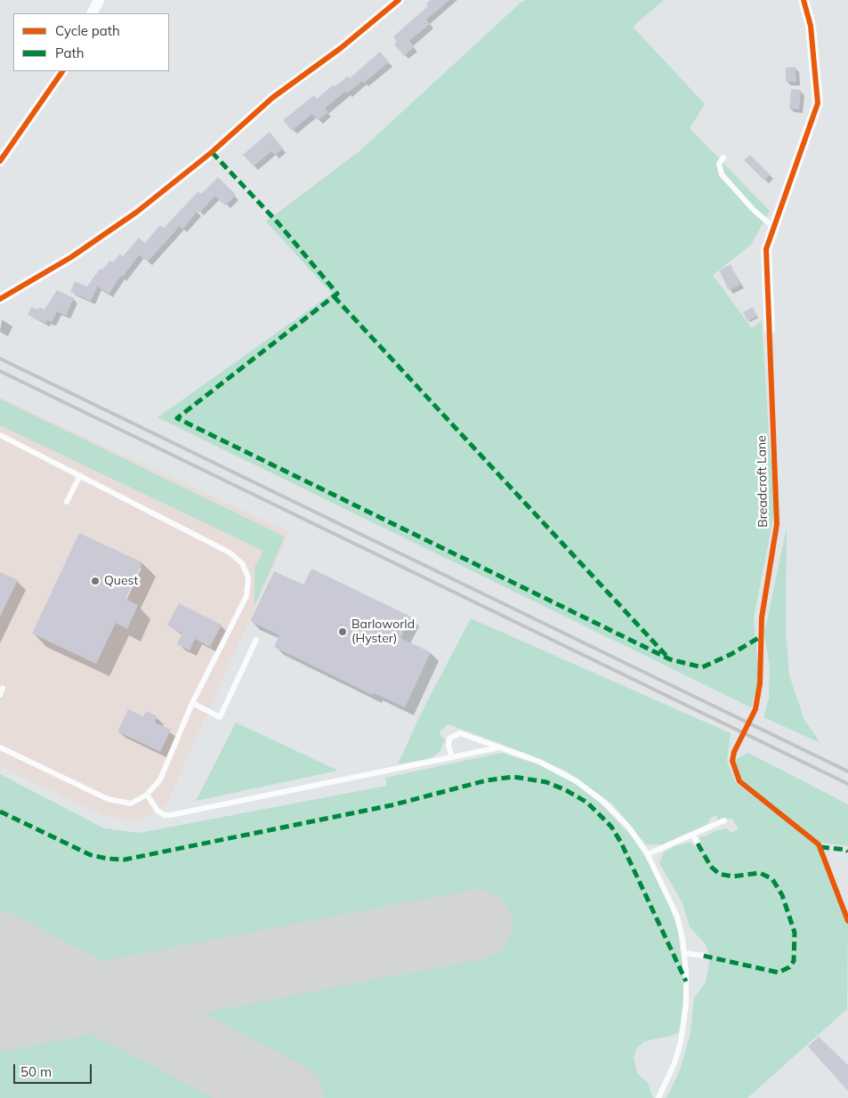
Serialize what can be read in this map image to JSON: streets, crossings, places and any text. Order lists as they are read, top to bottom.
{
  "streets": {
    "cycle path": ["Breadcroft Lane"]
  },
  "places": ["Quest", "Barloworld (Hyster)"],
  "legend": ["Cycle path", "Path"],
  "scale_bar": "50 m"
}
